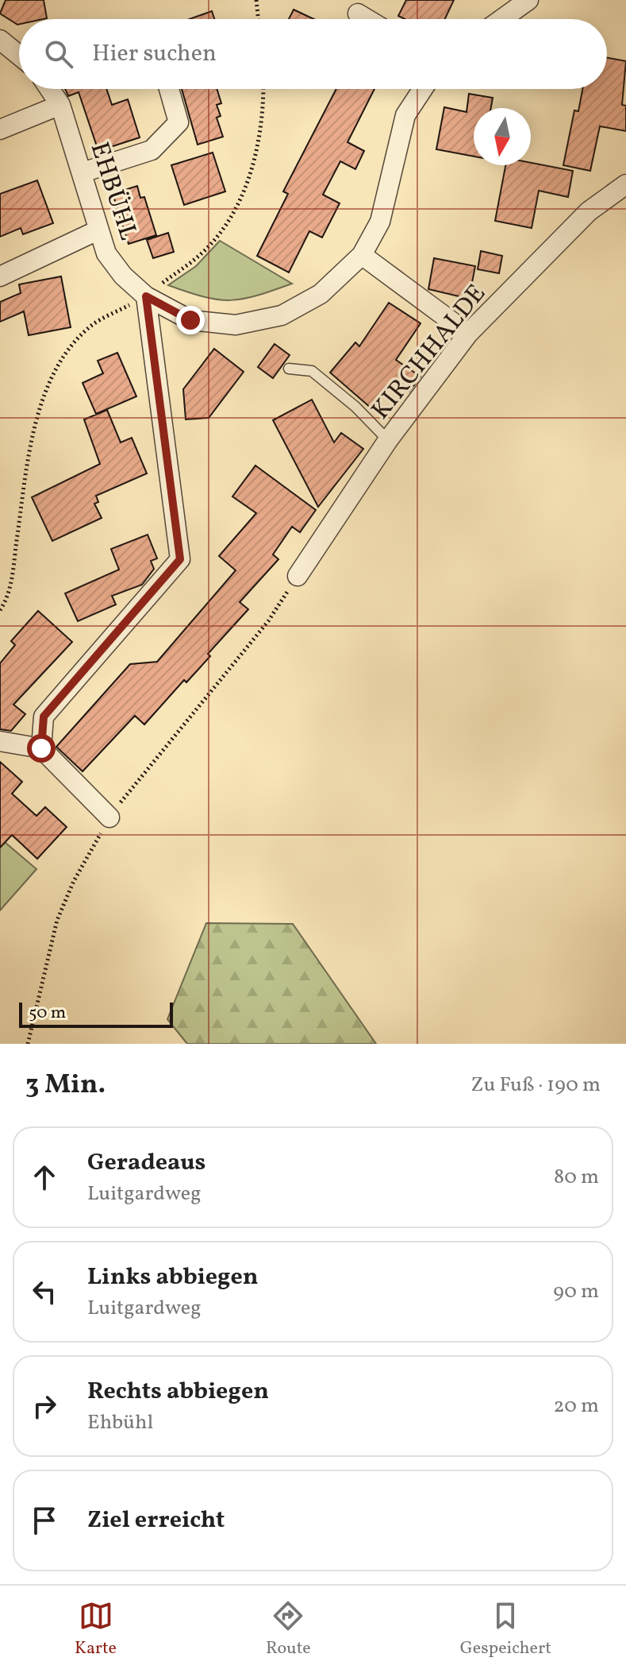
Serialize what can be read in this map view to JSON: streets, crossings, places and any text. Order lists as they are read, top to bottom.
{
  "streets": {
    "street": ["EHBÜHL", "KIRCHHALDE"]
  },
  "scale_bar": "50 m",
  "north": "bottom",
  "page": {
    "search": "Hier suchen",
    "scale": "50 m",
    "heading": ["3 Min.", "Zu Fuß · 190 m"],
    "list": [
      ["Geradeaus", "Luitgardweg", "80 m"],
      ["Links abbiegen", "Luitgardweg", "90 m"],
      ["Rechts abbiegen", "Ehbühl", "20 m"],
      "Ziel erreicht"
    ],
    "nav": ["Karte", "Route", "Gespeichert"]
  }
}
